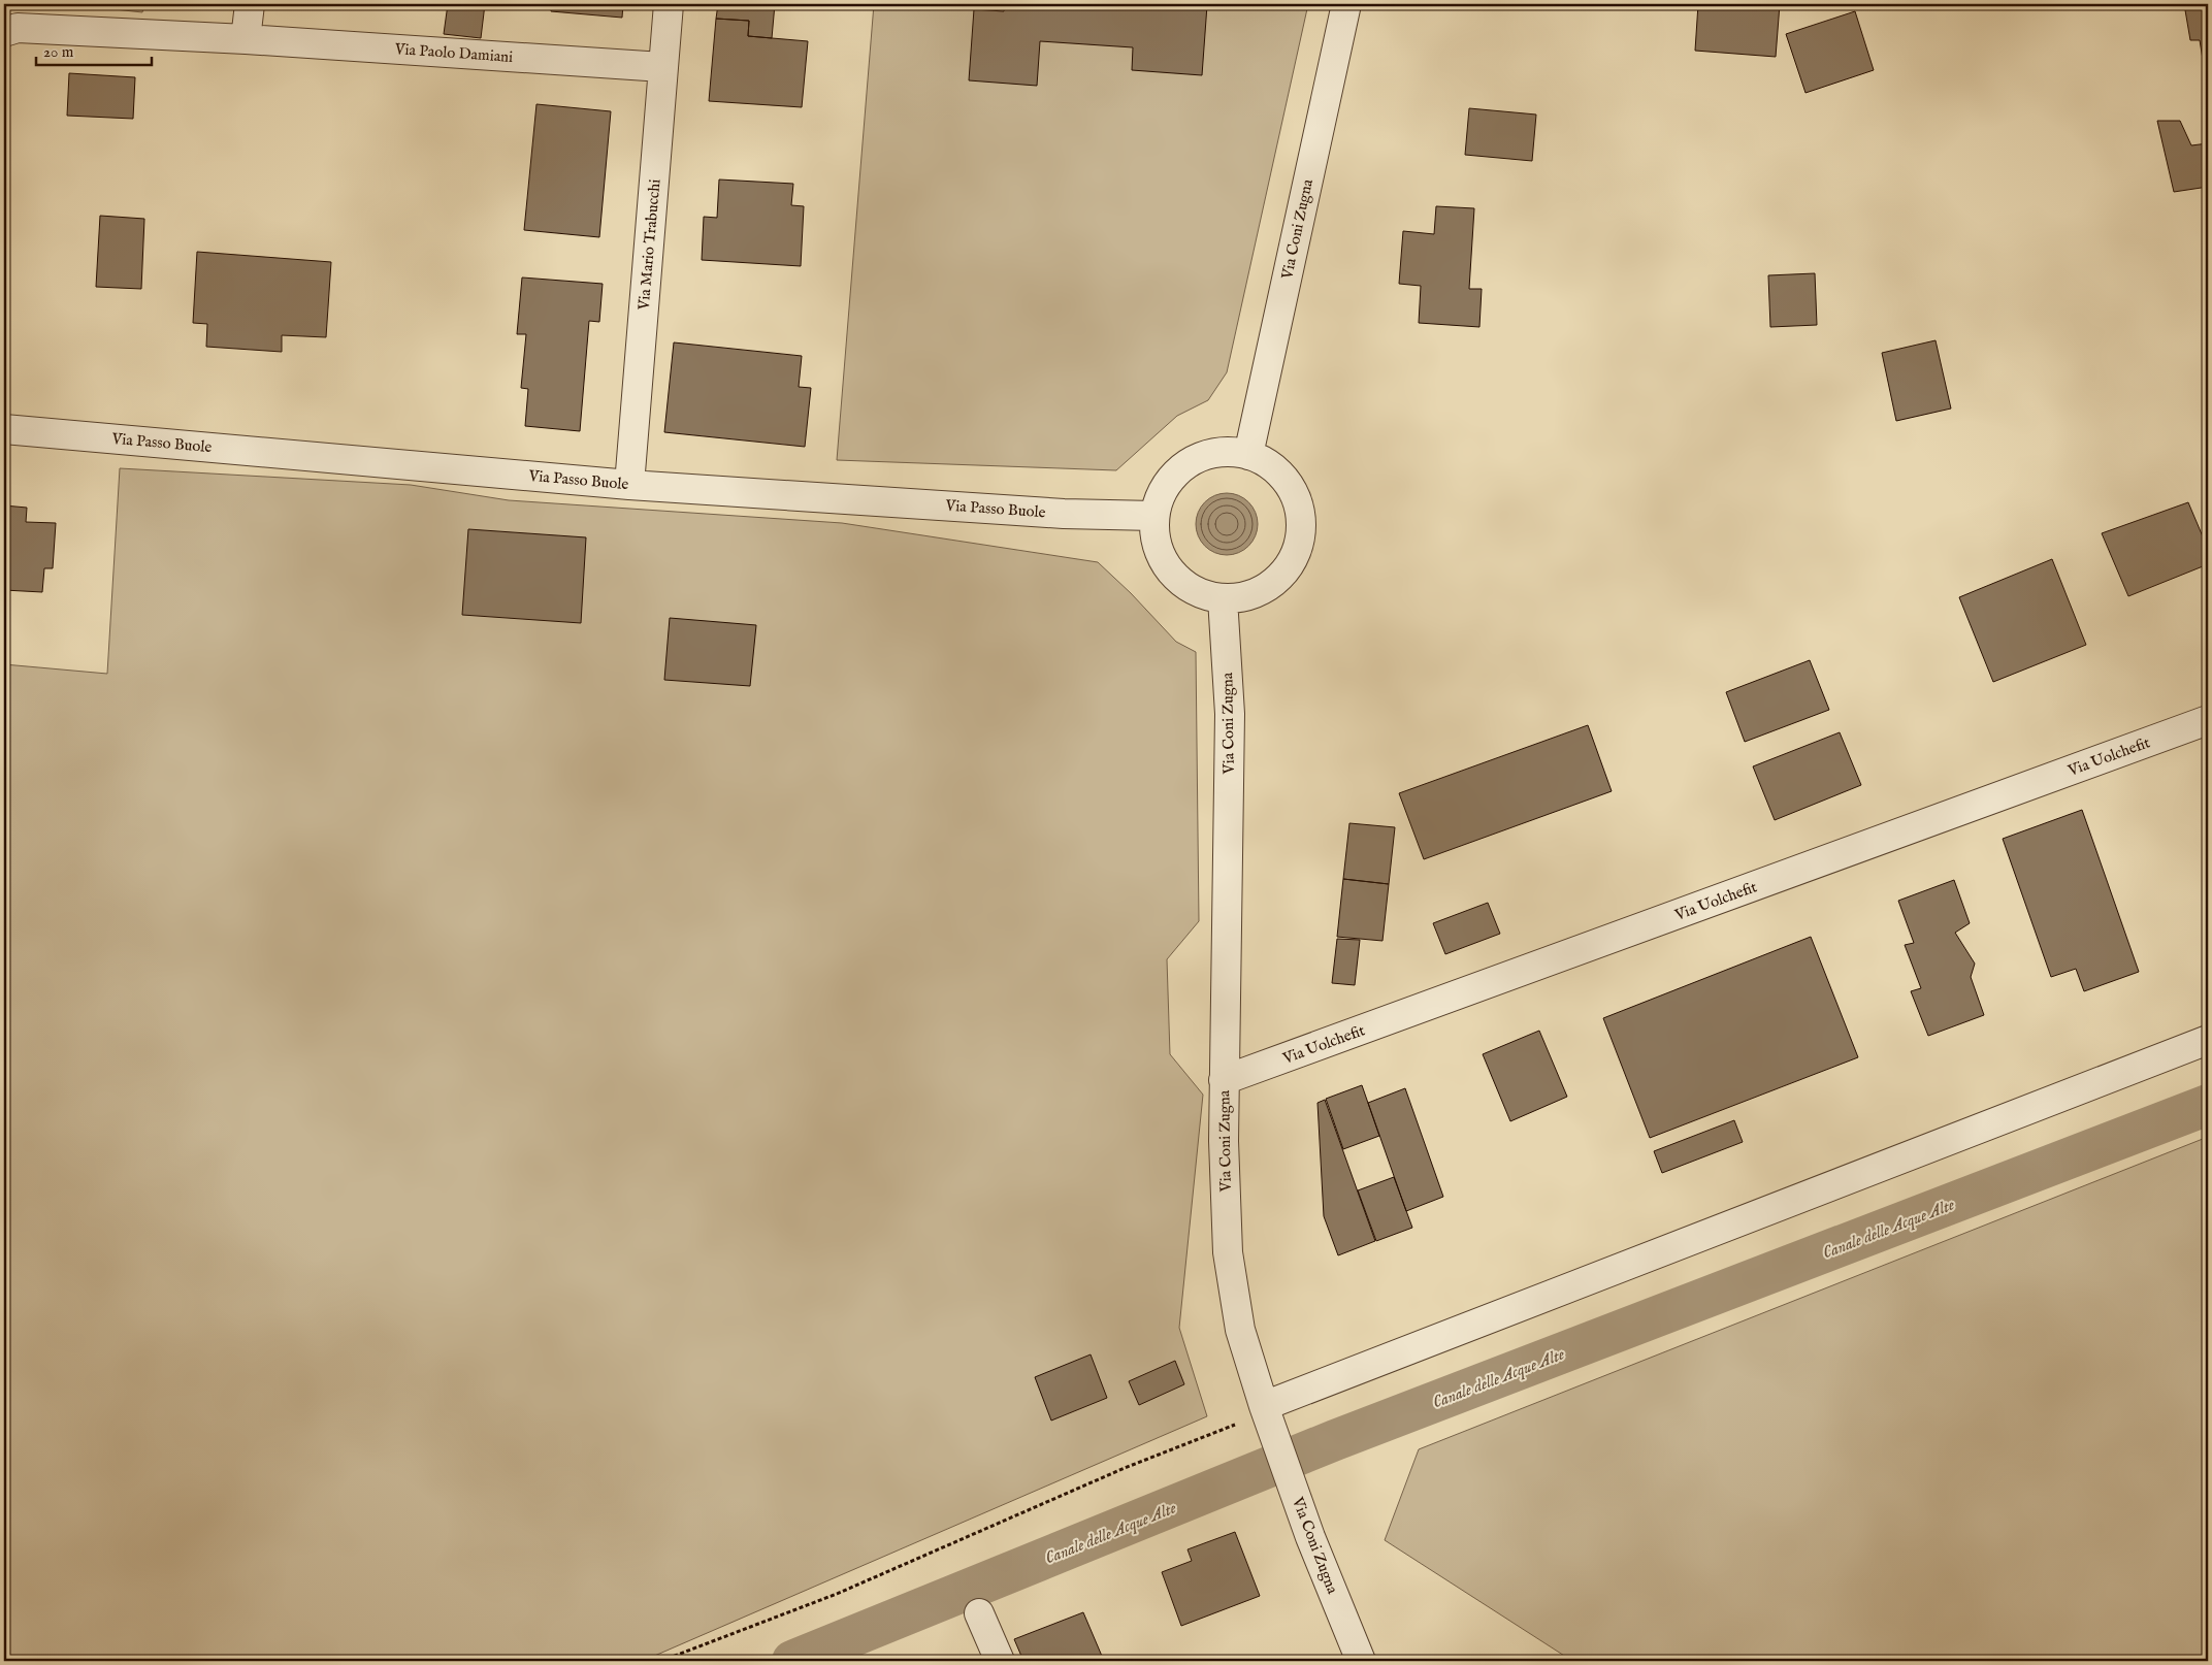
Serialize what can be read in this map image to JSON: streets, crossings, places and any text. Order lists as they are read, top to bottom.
{
  "streets": {
    "street": [
      "Via Paolo Damiani",
      "Via Coni Zugna",
      "Via Mario Trabucchi",
      "Via Passo Buole",
      "Via Uolchefit"
    ]
  },
  "crossings": [
    ["Via Paolo Damiani", "Via Mario Trabucchi"],
    ["Via Coni Zugna", "Via Passo Buole"],
    ["Via Coni Zugna", "Via Uolchefit"],
    ["Via Mario Trabucchi", "Via Passo Buole"]
  ],
  "water": ["Canale delle Acque Alte"],
  "scale_bar": "20 m"
}
